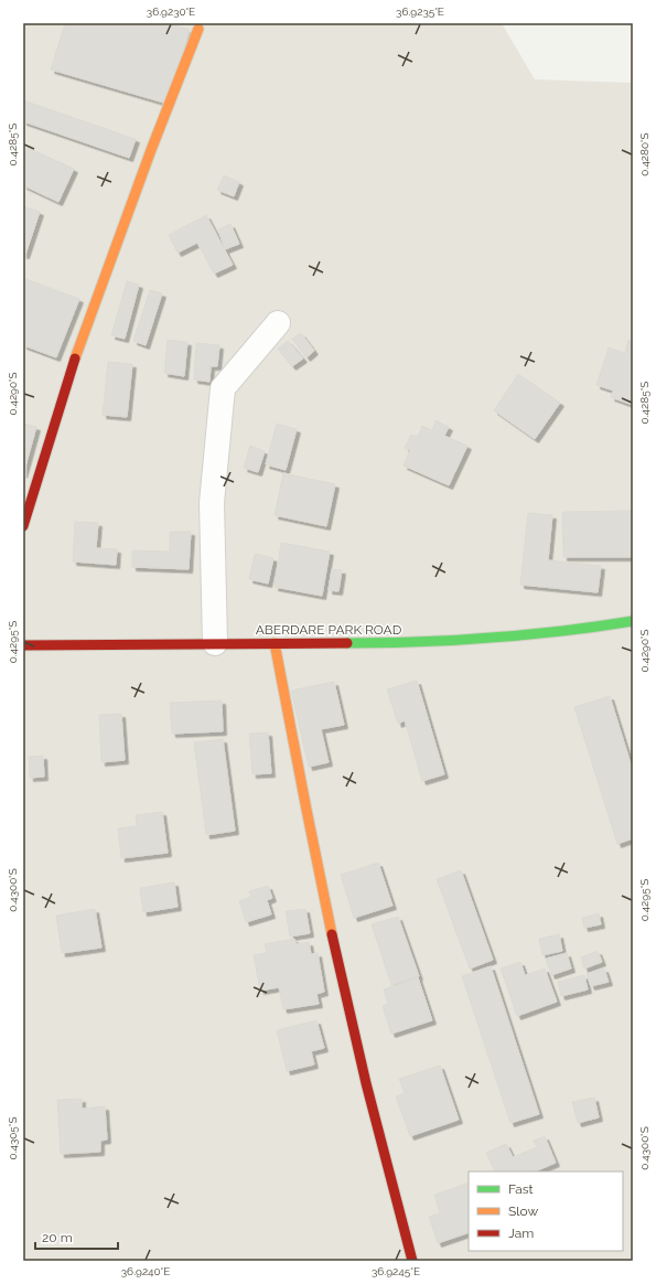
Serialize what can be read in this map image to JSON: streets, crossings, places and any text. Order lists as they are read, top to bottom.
{
  "streets": {
    "street": ["ABERDARE PARK ROAD"]
  },
  "legend": ["Fast", "Slow", "Jam"],
  "scale_bar": "20 m",
  "coordinates": [
    "36.9230°E",
    "36.9235°E",
    "0.4285°S",
    "0.4280°S",
    "0.4290°S",
    "0.4295°S",
    "0.4300°S",
    "0.4305°S",
    "36.9240°E",
    "36.9245°E"
  ]
}
